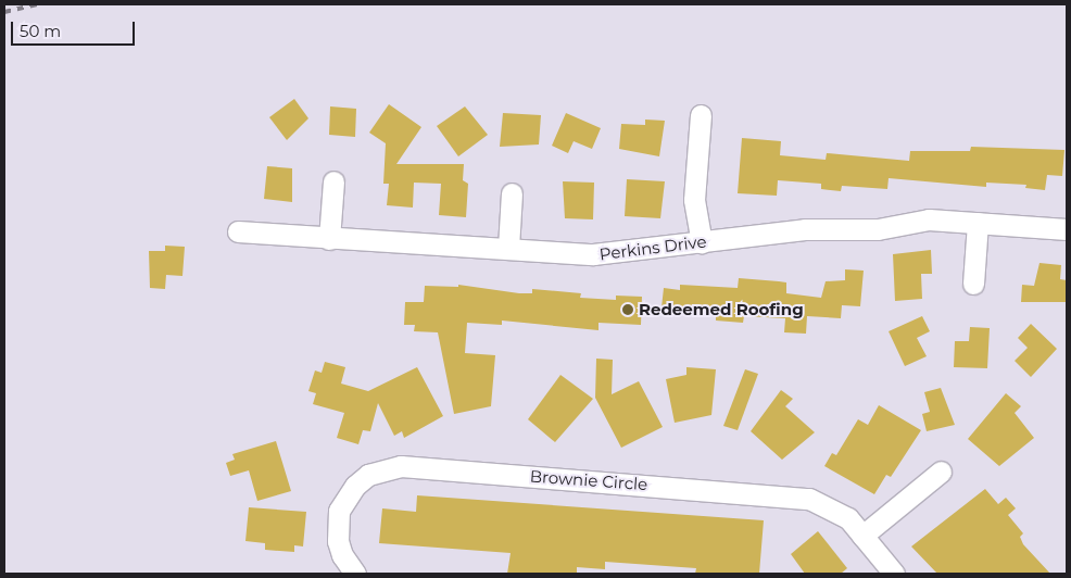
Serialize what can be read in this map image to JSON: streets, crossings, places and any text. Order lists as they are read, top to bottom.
{
  "streets": {
    "street": ["Perkins Drive", "Brownie Circle"]
  },
  "places": ["Redeemed Roofing"],
  "scale_bar": "50 m"
}
